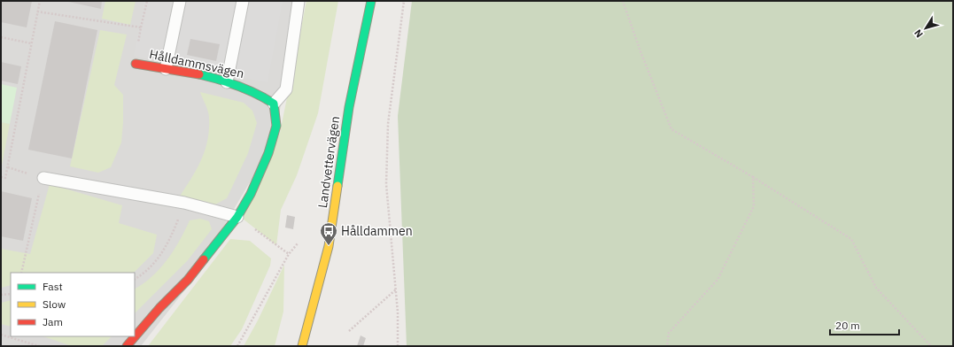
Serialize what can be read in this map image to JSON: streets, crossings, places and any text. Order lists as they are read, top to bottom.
{
  "streets": {
    "street": ["Hålldammsvägen", "Landvettervägen"]
  },
  "places": {
    "bus stop": ["Hålldammen"]
  },
  "legend": ["Fast", "Slow", "Jam"],
  "scale_bar": "20 m",
  "north": "bottom left"
}
